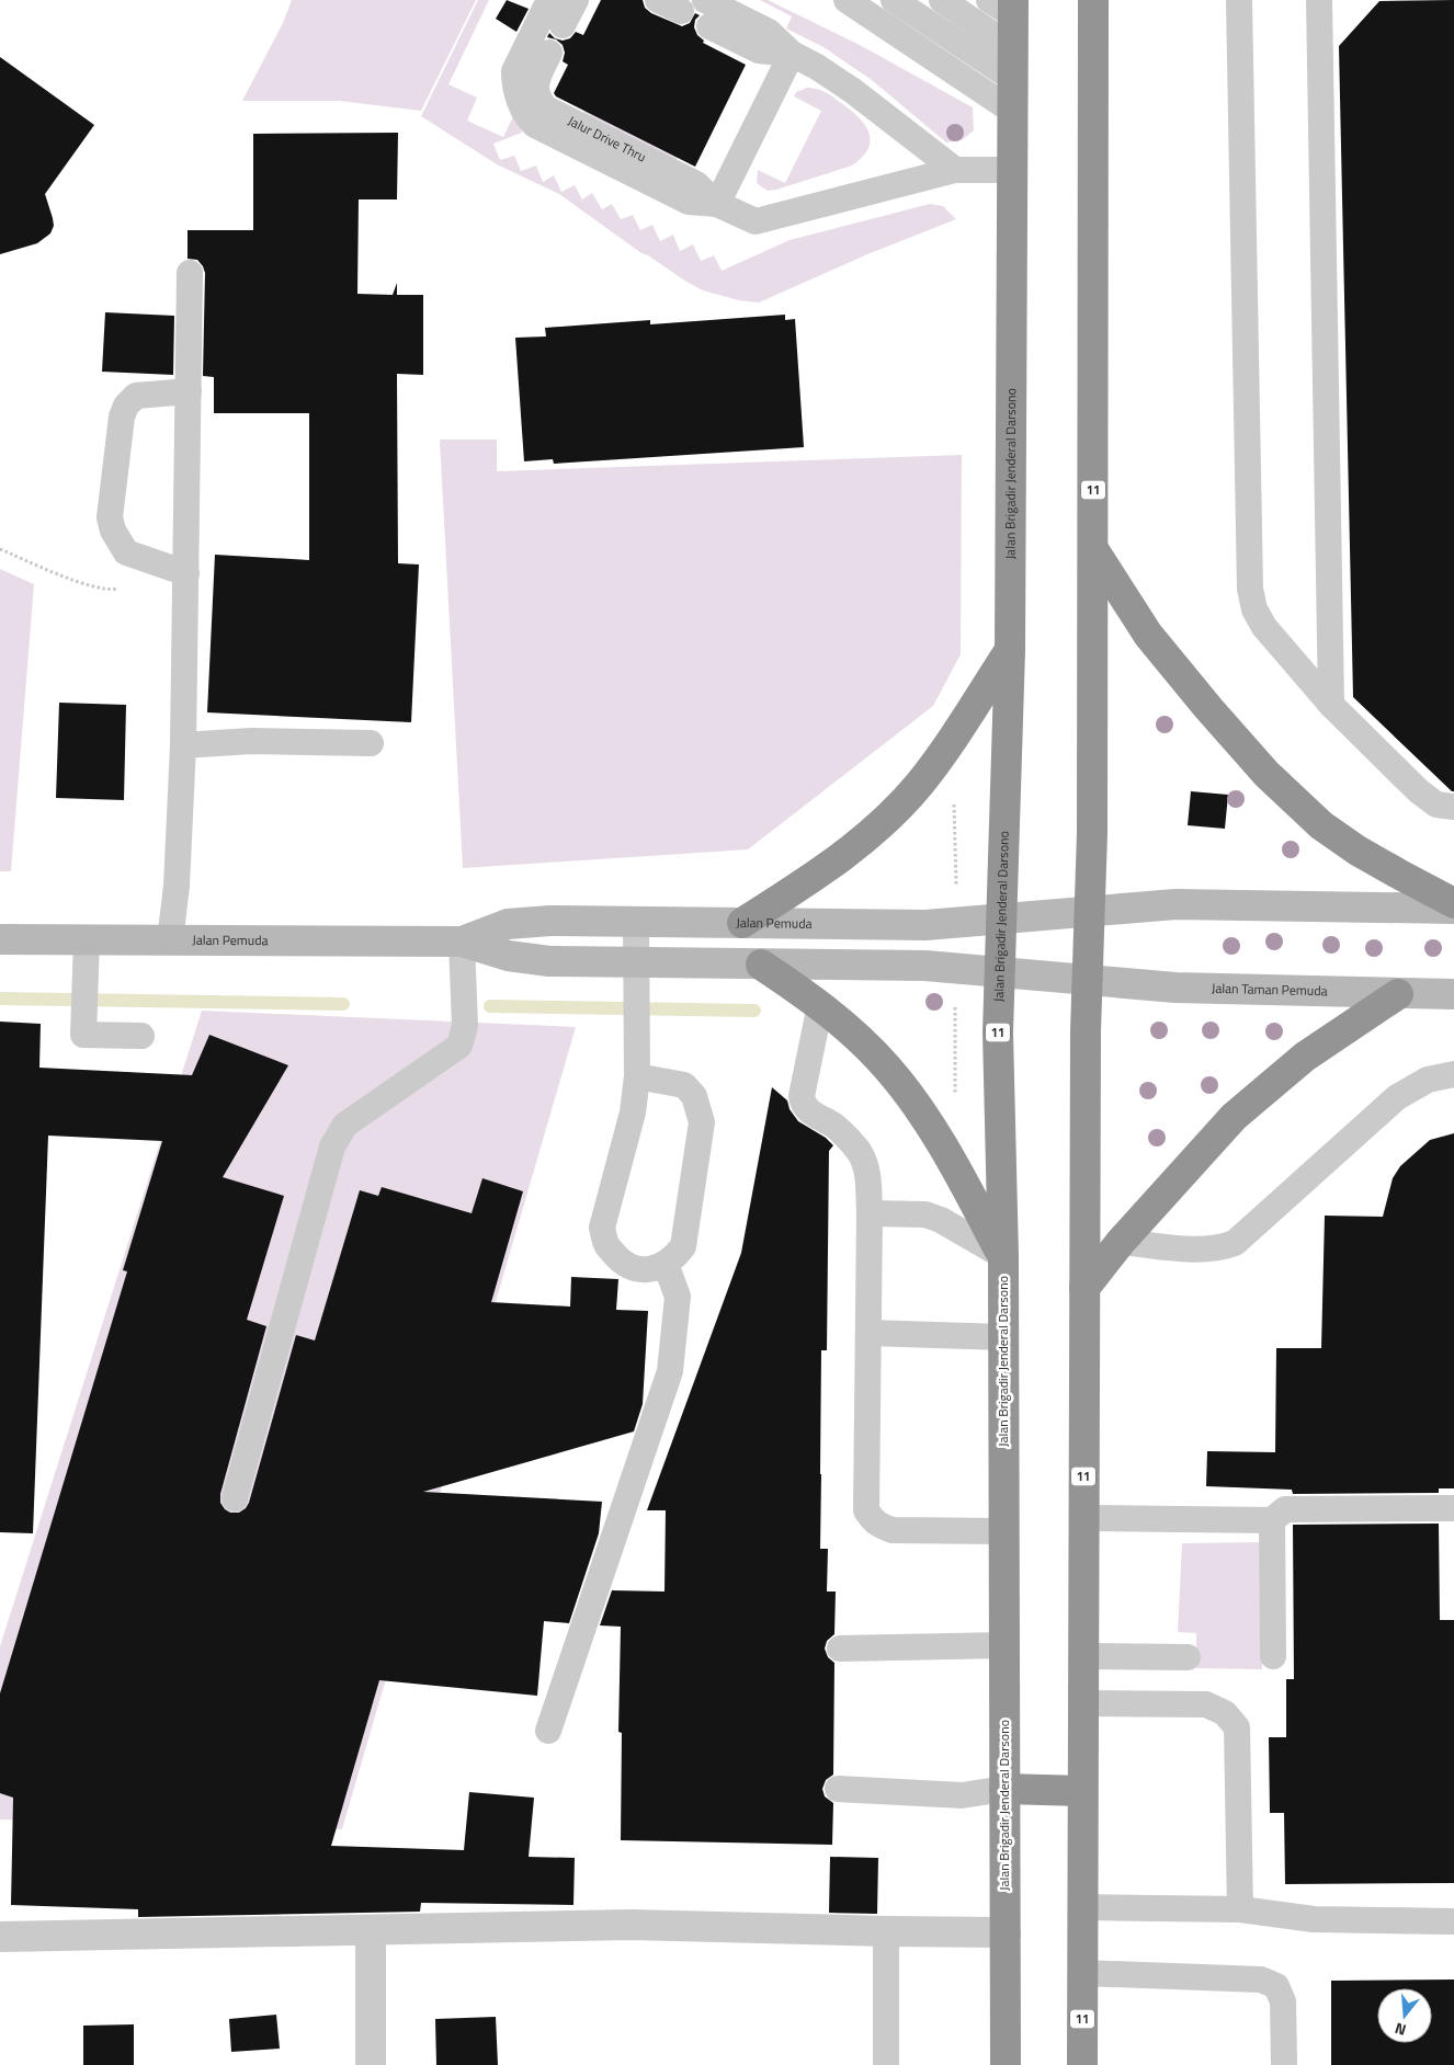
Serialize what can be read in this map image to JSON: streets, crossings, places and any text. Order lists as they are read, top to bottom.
{
  "streets": {
    "highway": ["Jalan Brigadir Jenderal Darsono", "11"],
    "street": ["Jalan Pemuda", "Jalan Taman Pemuda"],
    "lane": ["Jalur Drive Thru"]
  },
  "crossings": [
    ["Jalan Brigadir Jenderal Darsono", "Jalan Pemuda"],
    ["11", "Jalan Pemuda"],
    ["11", "Jalan Taman Pemuda"],
    ["Jalan Pemuda", "Jalan Taman Pemuda"]
  ],
  "north": "bottom"
}
